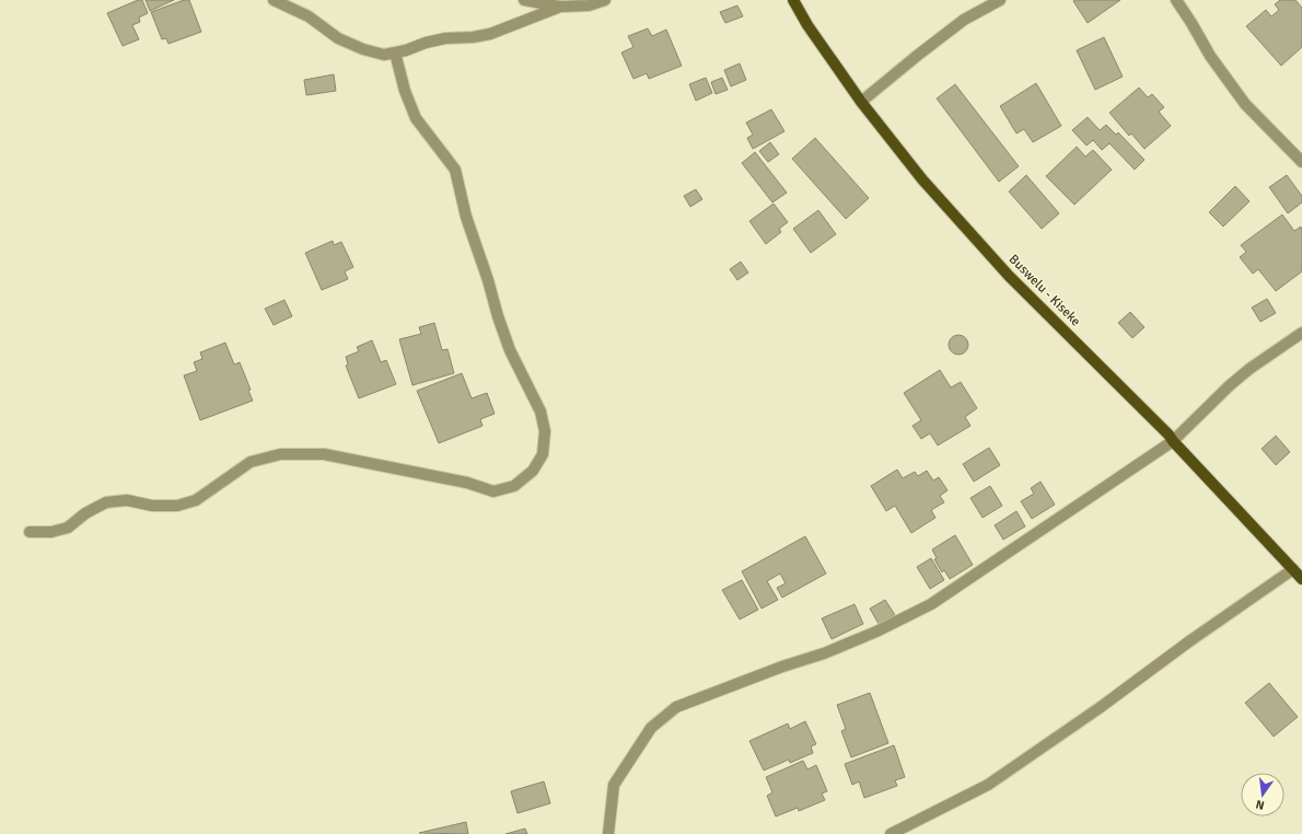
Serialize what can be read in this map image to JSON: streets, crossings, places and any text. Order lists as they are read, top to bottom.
{
  "streets": {
    "main road": ["Buswelu - Kiseke"]
  },
  "north": "bottom"
}
